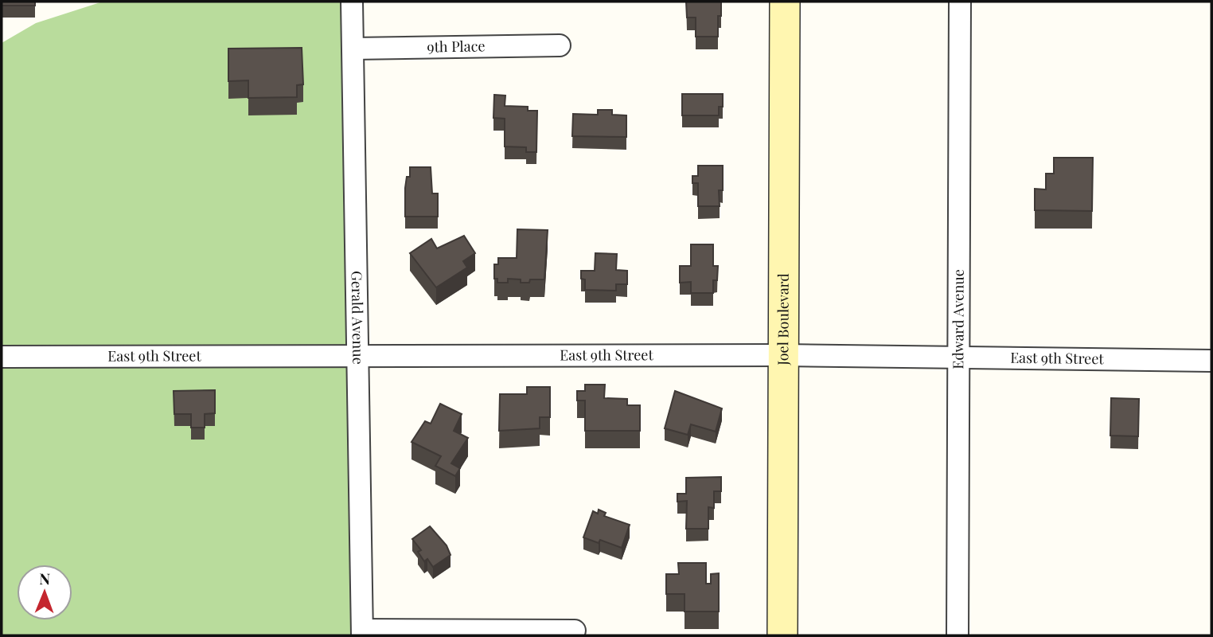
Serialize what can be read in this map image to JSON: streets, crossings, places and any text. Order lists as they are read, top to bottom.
{
  "streets": {
    "main road": ["Joel Boulevard"],
    "street": [
      "9th Place",
      "Gerald Avenue",
      "Edward Avenue",
      "East 9th Street"
    ]
  },
  "crossings": [
    ["9th Place", "Gerald Avenue"],
    ["Gerald Avenue", "East 9th Street"],
    ["Joel Boulevard", "East 9th Street"],
    ["Edward Avenue", "East 9th Street"]
  ],
  "north": "top"
}
